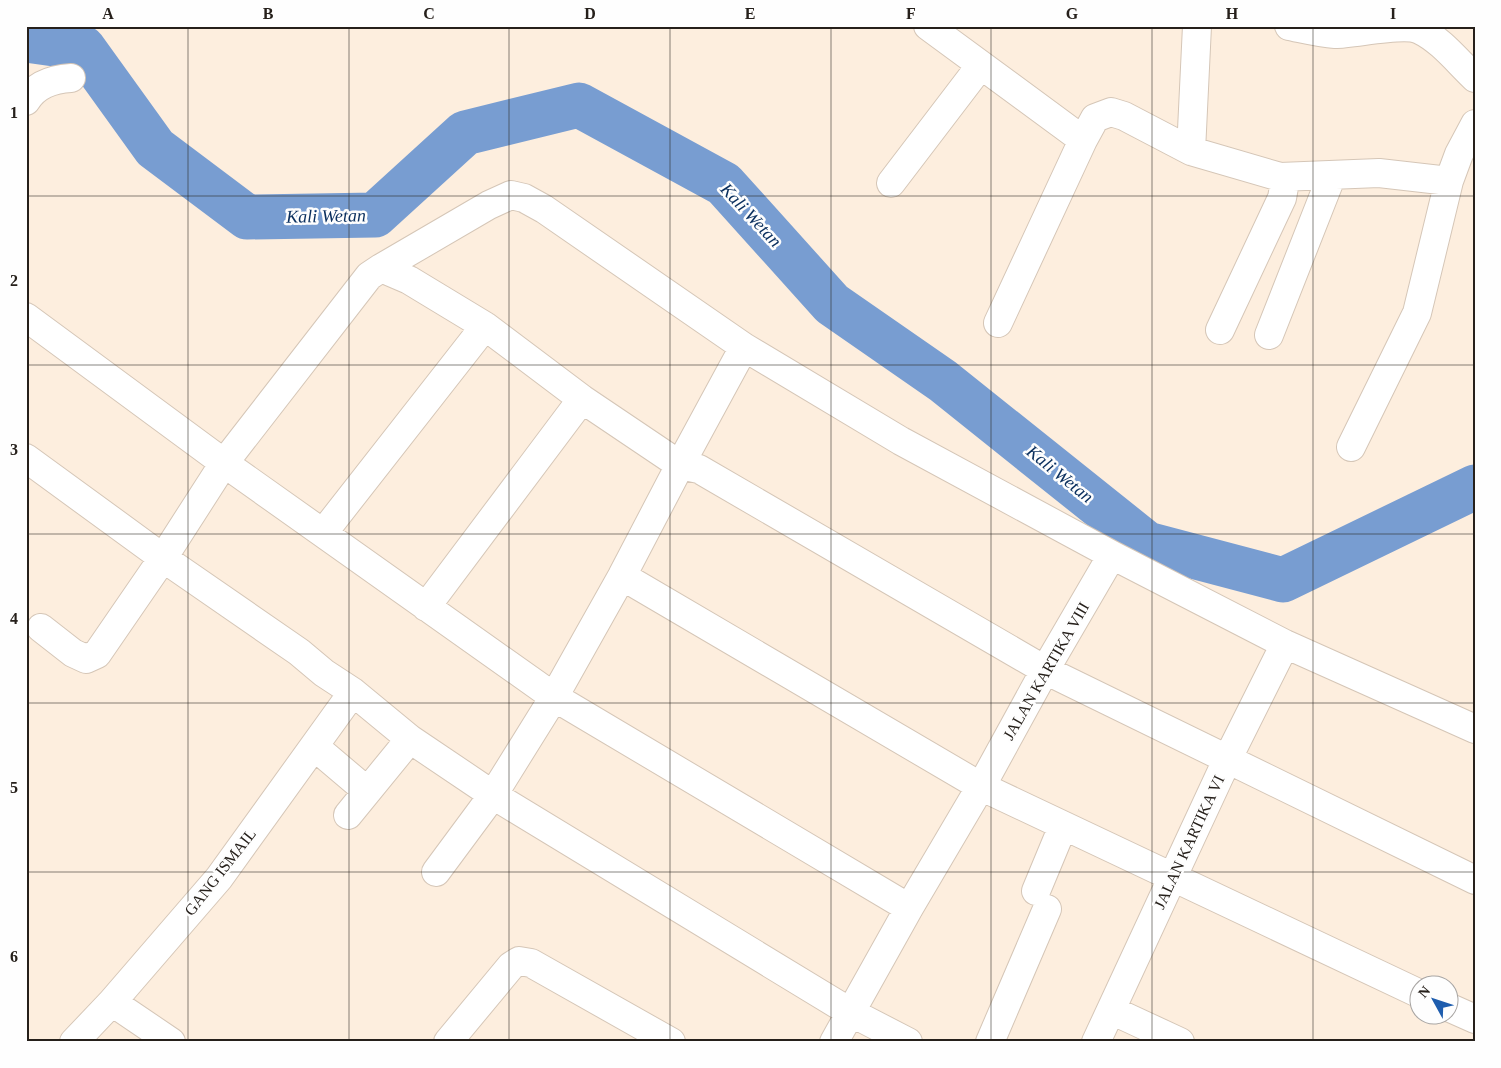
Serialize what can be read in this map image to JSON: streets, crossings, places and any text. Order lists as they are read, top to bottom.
{
  "streets": {
    "street": ["JALAN KARTIKA VIII", "JALAN KARTIKA VI", "GANG ISMAIL"]
  },
  "water": ["Kali Wetan"],
  "north": "top left",
  "grid": {
    "columns": [
      "A",
      "B",
      "C",
      "D",
      "E",
      "F",
      "G",
      "H",
      "I"
    ],
    "rows": [
      "1",
      "2",
      "3",
      "4",
      "5",
      "6"
    ]
  }
}
